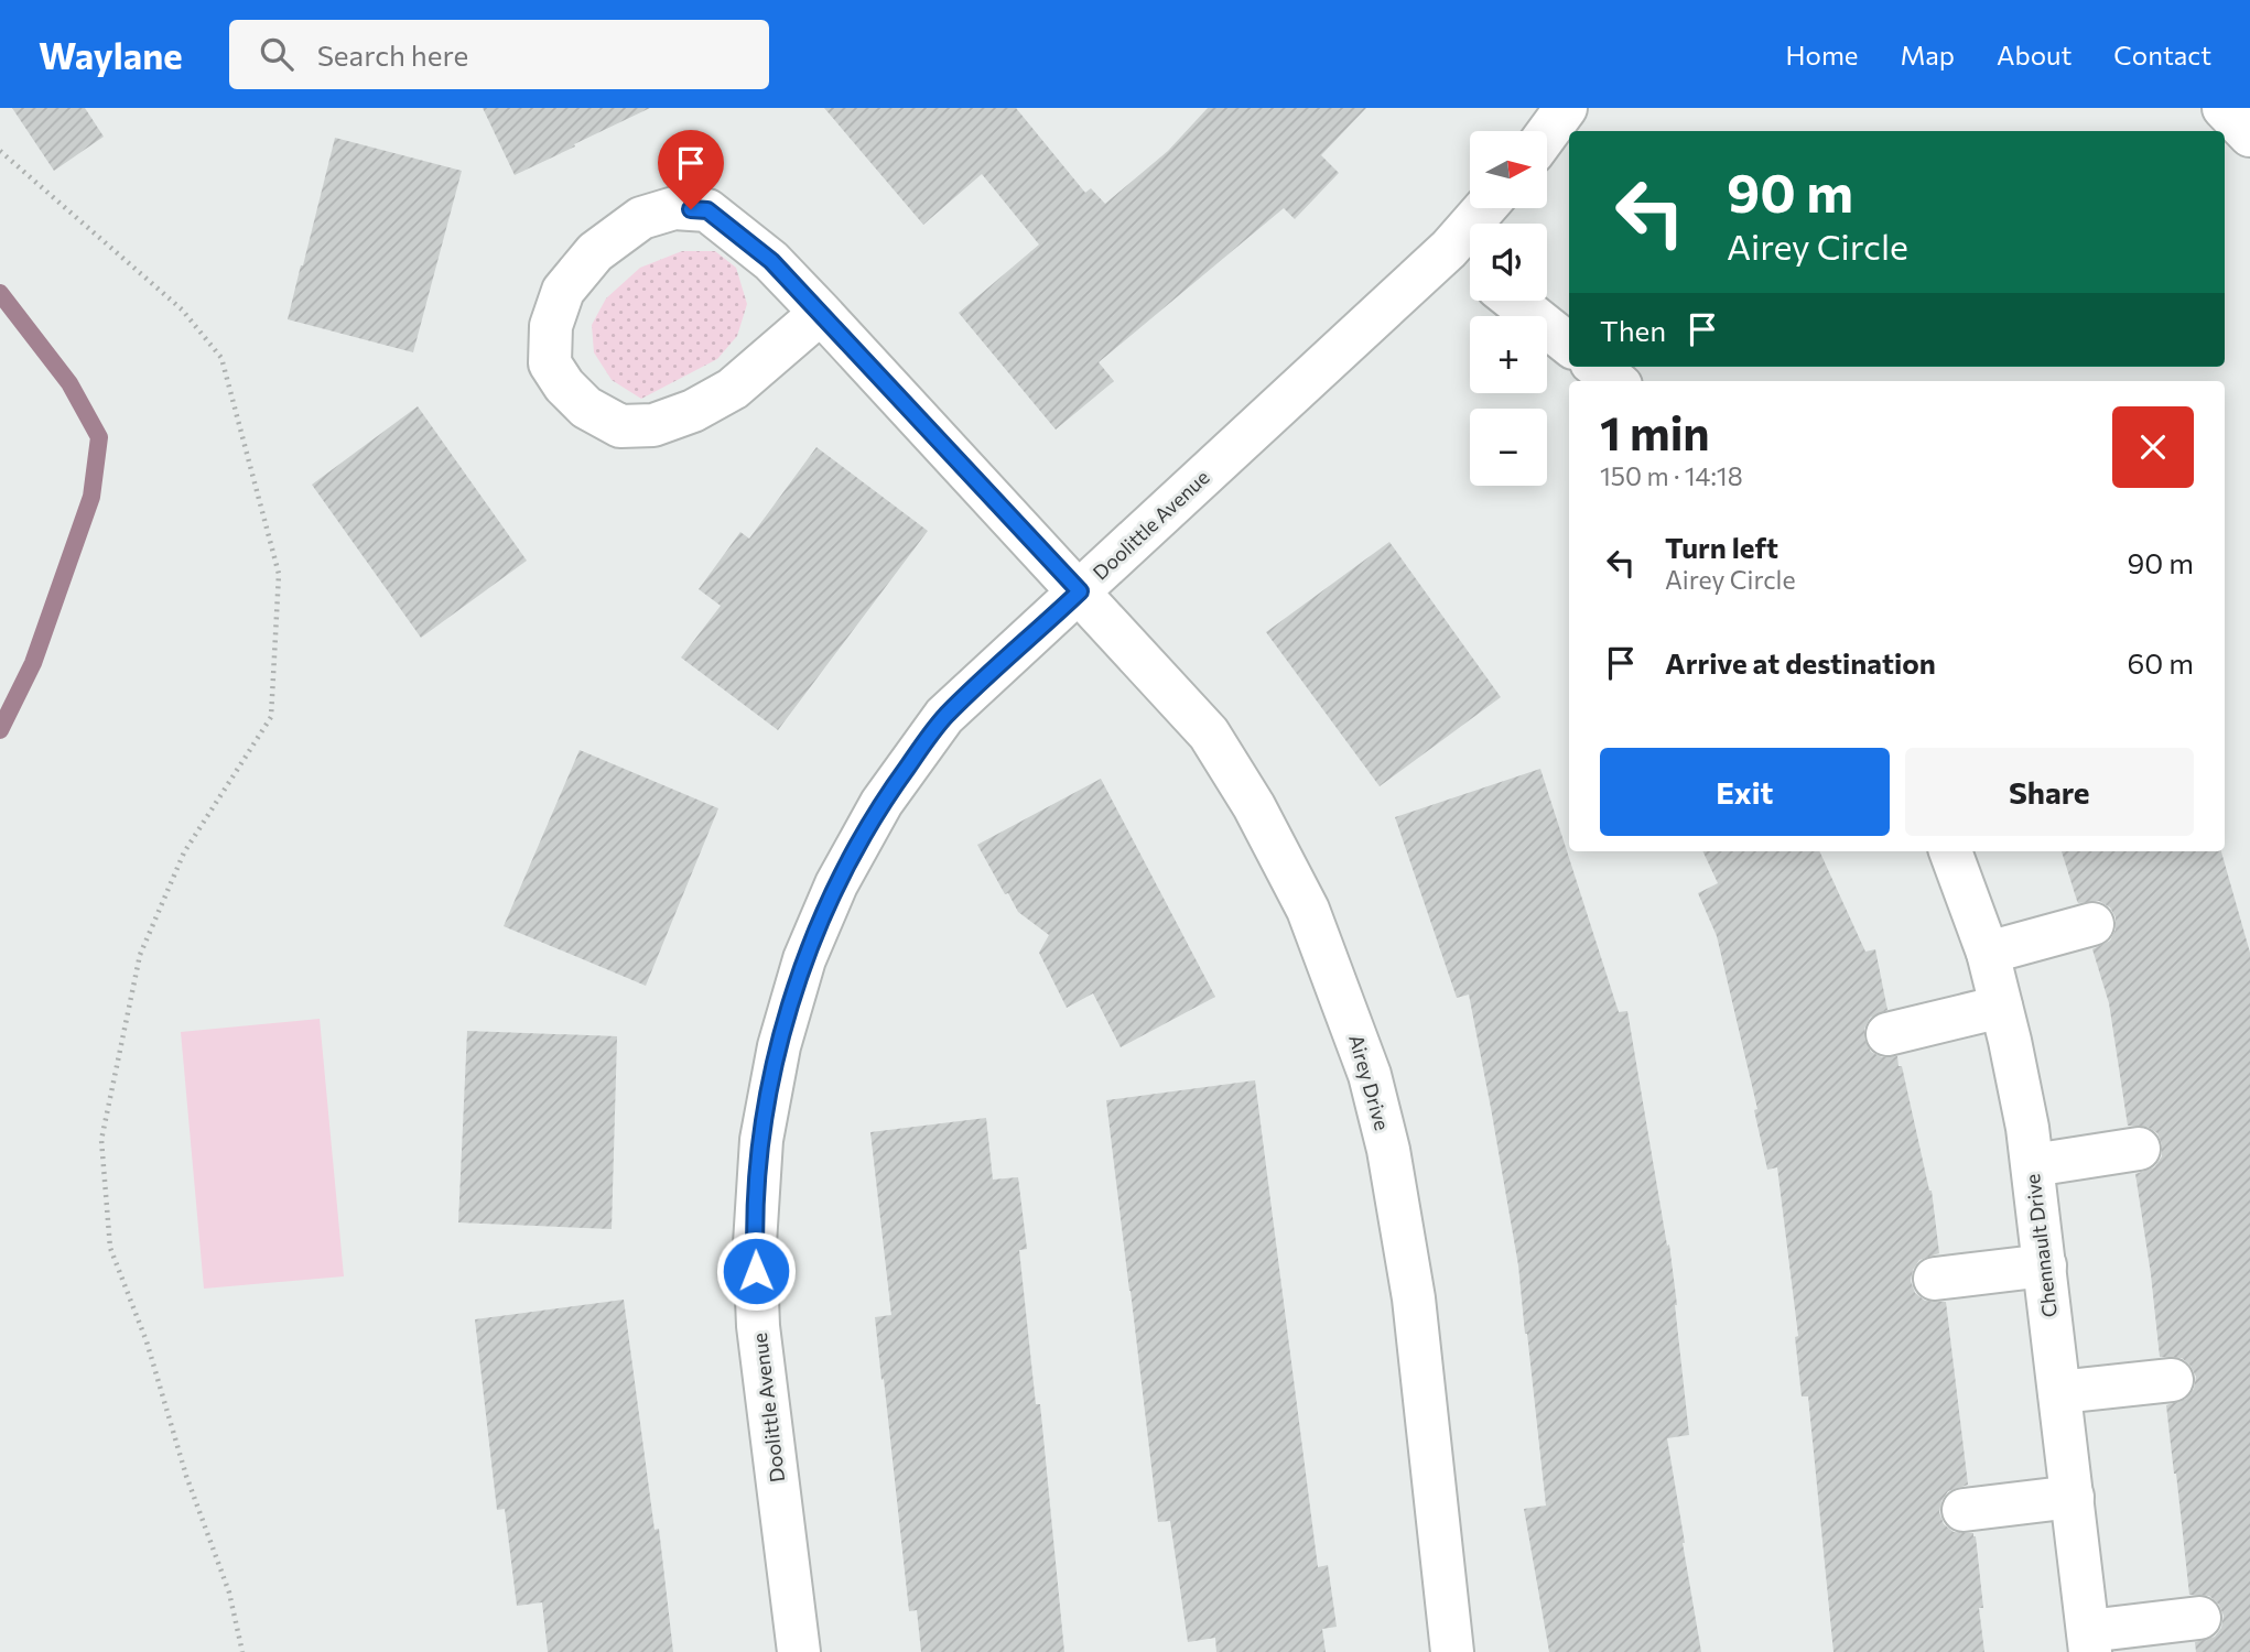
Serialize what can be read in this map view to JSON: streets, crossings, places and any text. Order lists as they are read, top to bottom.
{
  "streets": {
    "street": ["Doolittle Avenue", "Airey Drive", "Chennault Drive"]
  },
  "crossings": [
    ["Doolittle Avenue", "Airey Drive"]
  ],
  "north": "right",
  "page": {
    "header": "Waylane",
    "search": "Search here",
    "nav": [
      "Home",
      "Map",
      "About",
      "Contact"
    ],
    "map_buttons": ["+", "−"],
    "turn": ["90 m", "Airey Circle"],
    "then": "Then",
    "heading": ["1 min", "150 m · 14:18"],
    "list": [
      {
        "name": "Turn left",
        "note": "Airey Circle",
        "value": "90 m"
      },
      {
        "name": "Arrive at destination",
        "value": "60 m"
      }
    ],
    "buttons": ["Exit", "Share"]
  }
}
